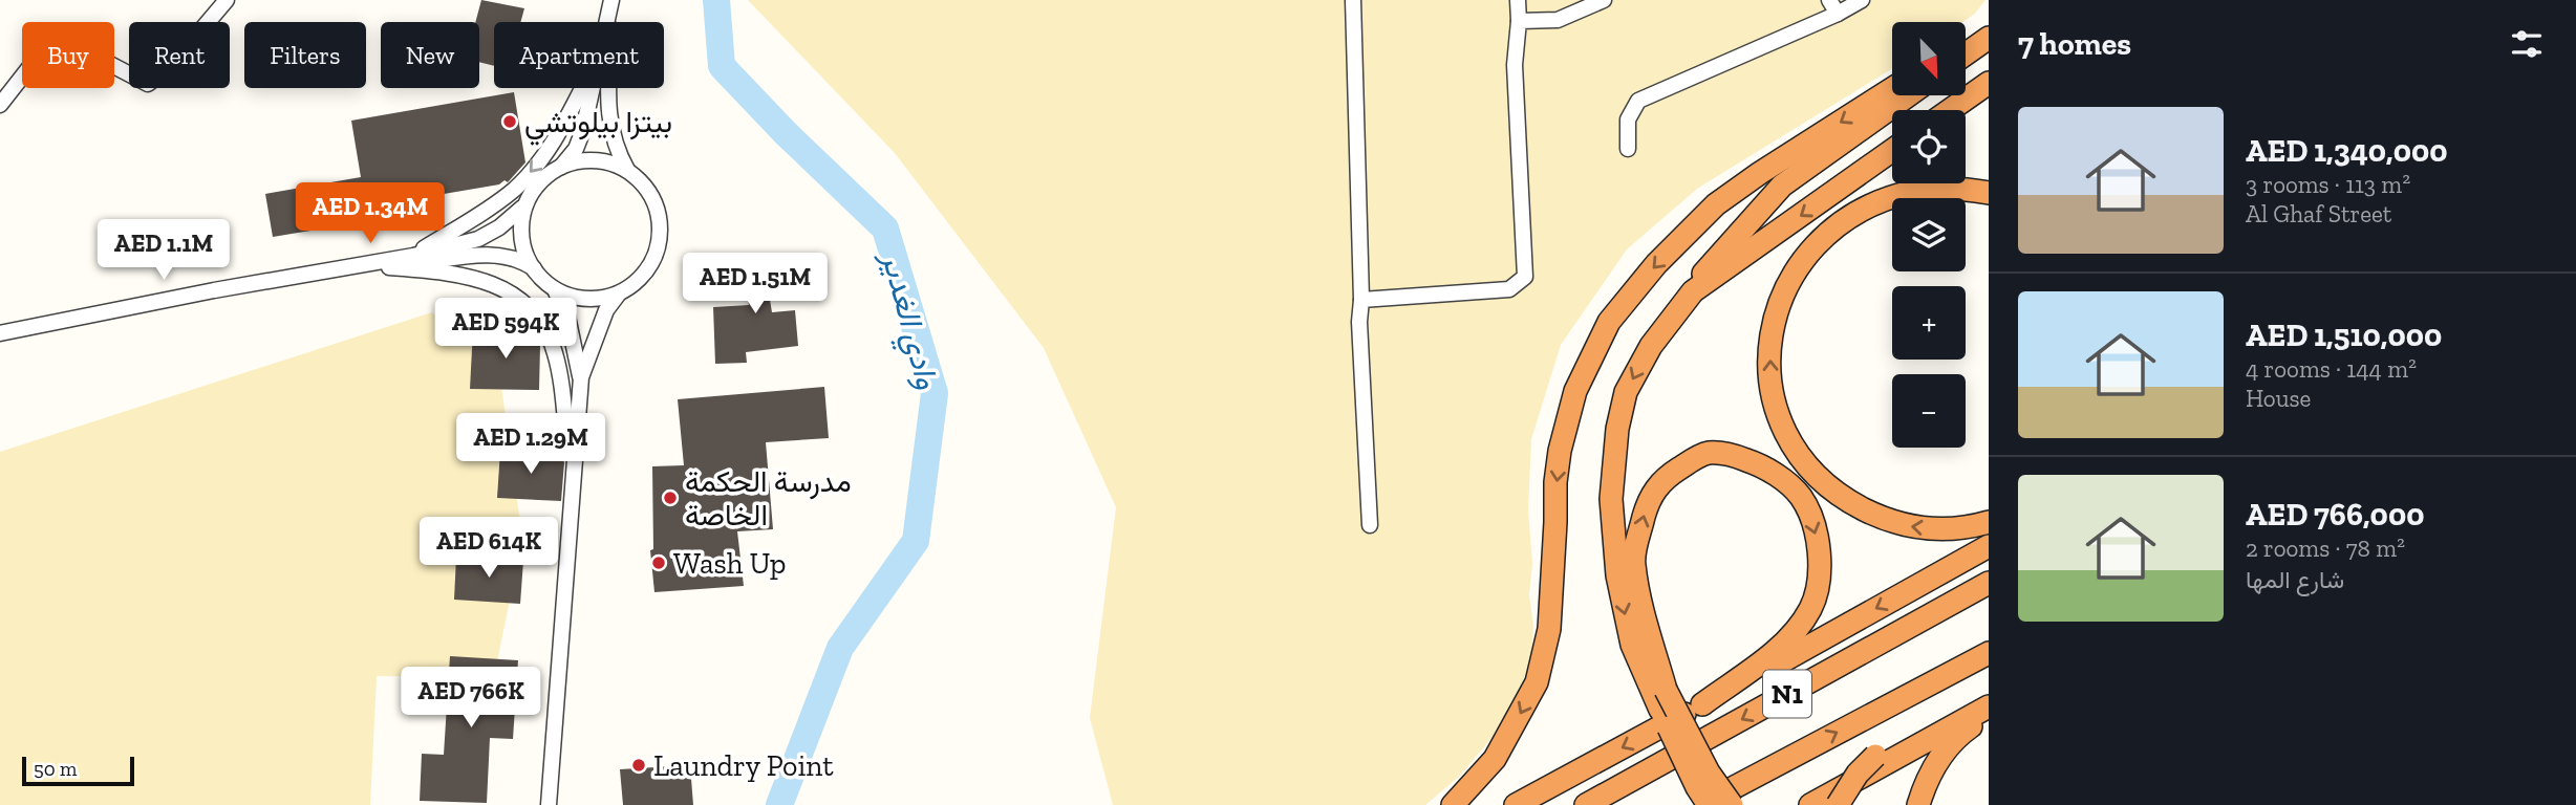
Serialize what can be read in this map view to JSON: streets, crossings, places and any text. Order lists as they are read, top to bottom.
{
  "streets": {
    "highway": ["N1"]
  },
  "water": ["وادي الغدير"],
  "places": [
    "بيتزا بيلوتشي",
    "مدرسة الحكمة الخاصة",
    "Wash Up",
    "Laundry Point"
  ],
  "scale_bar": "50 m",
  "north": "bottom right",
  "page": {
    "heading": "7 homes",
    "map_buttons": ["+", "−"],
    "chip": [
      "Buy",
      "Rent",
      "Filters",
      "New",
      "Apartment"
    ],
    "list": [
      {
        "name": "AED 1,340,000",
        "note": "3 rooms · 113 m² · Al Ghaf Street"
      },
      {
        "name": "AED 1,510,000",
        "note": "4 rooms · 144 m² · House"
      },
      {
        "name": "AED 766,000",
        "note": "2 rooms · 78 m² · شارع المها"
      }
    ],
    "price": [
      "AED 1.34M",
      "AED 1.1M",
      "AED 1.51M",
      "AED 594K",
      "AED 1.29M",
      "AED 614K",
      "AED 766K"
    ],
    "scale": "50 m"
  }
}
